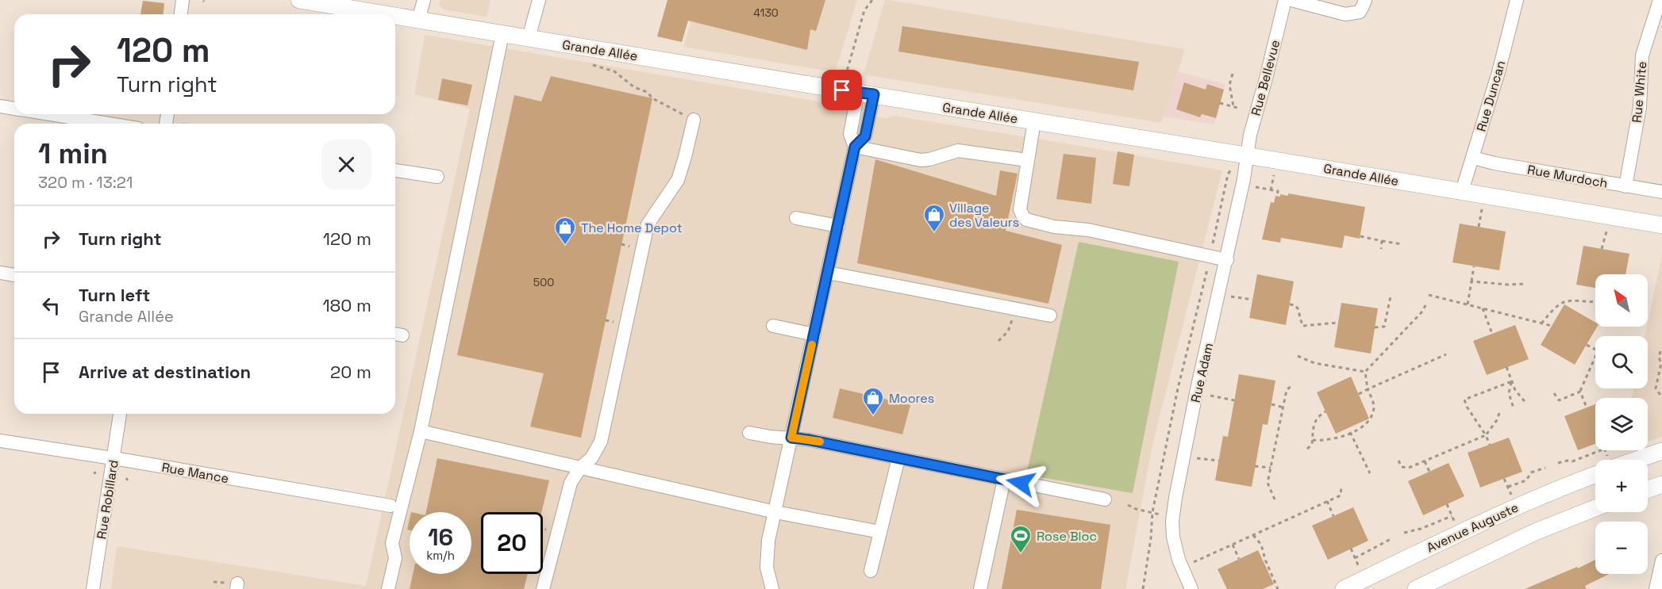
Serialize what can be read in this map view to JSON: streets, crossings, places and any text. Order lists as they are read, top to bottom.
{
  "streets": {
    "main road": ["Grande Allée", "Avenue Auguste"],
    "street": [
      "Rue Bellevue",
      "Rue White",
      "Rue Duncan",
      "Rue Murdoch",
      "Rue Adam",
      "Rue Mance",
      "Rue Robillard"
    ]
  },
  "crossings": [
    ["Grande Allée", "Rue Bellevue"],
    ["Grande Allée", "Rue Duncan"],
    ["Grande Allée", "Rue Adam"],
    ["Rue Bellevue", "Rue Adam"],
    ["Rue White", "Rue Murdoch"],
    ["Rue Duncan", "Rue Murdoch"],
    ["Rue Mance", "Rue Robillard"]
  ],
  "places": {
    "shop": ["Village des Valeurs", "The Home Depot", "Moores"],
    "sports": ["Rose Bloc"]
  },
  "house_numbers": ["4130", "500"],
  "north": "top left",
  "page": {
    "turn": ["120 m", "Turn right"],
    "heading": ["1 min", "320 m · 13:21"],
    "list": [
      {
        "name": "Turn right",
        "value": "120 m"
      },
      {
        "name": "Turn left",
        "note": "Grande Allée",
        "value": "180 m"
      },
      {
        "name": "Arrive at destination",
        "value": "20 m"
      }
    ],
    "map_buttons": ["+", "−"],
    "speed": "16 km/h",
    "limit": "20"
  }
}
